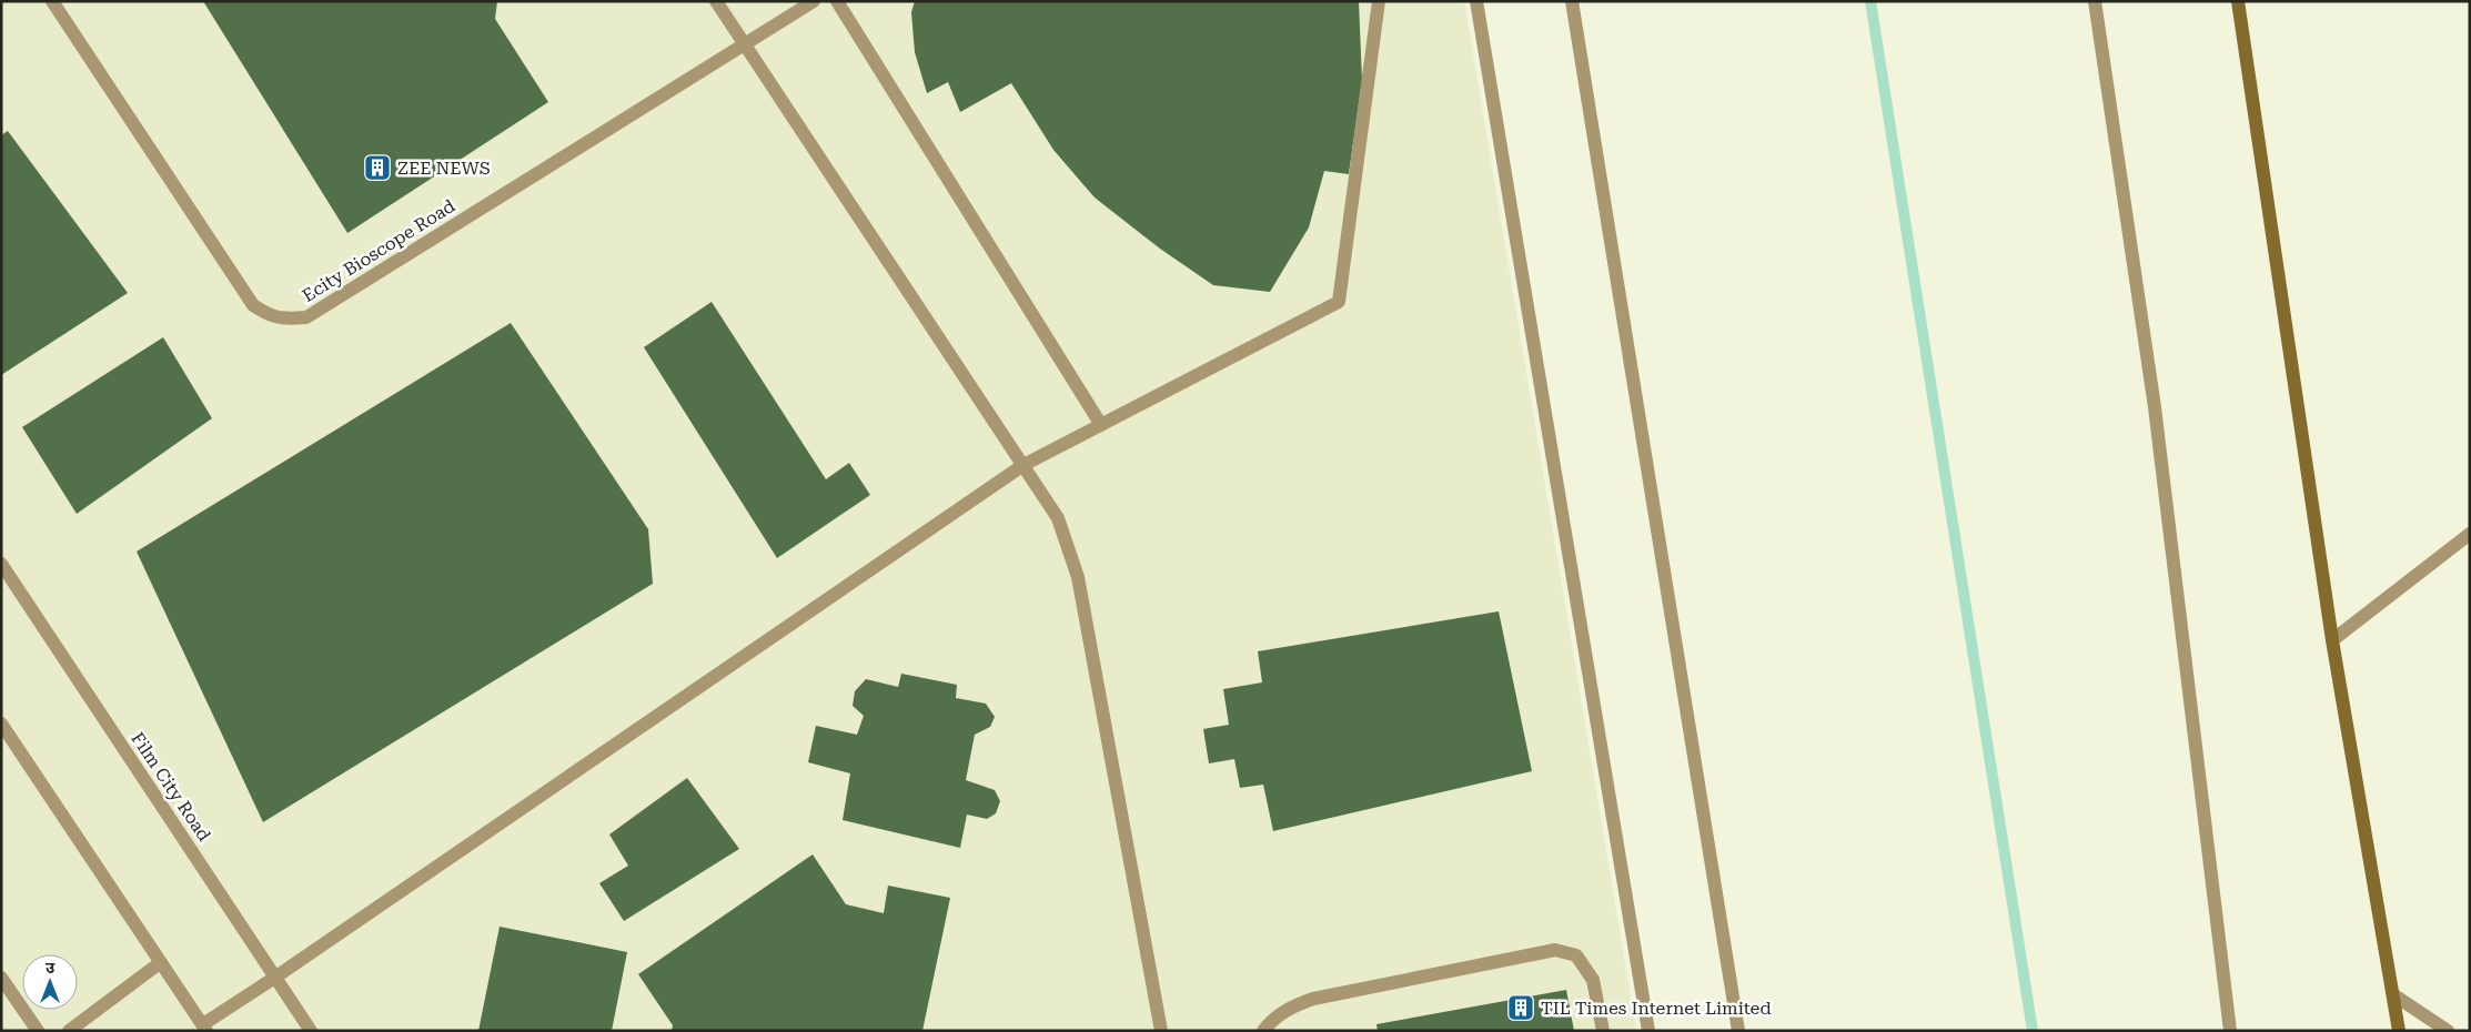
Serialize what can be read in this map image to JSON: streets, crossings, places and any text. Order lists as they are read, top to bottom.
{
  "streets": {
    "street": ["Ecity Bioscope Road", "Film City Road"]
  },
  "places": {
    "building": ["ZEE NEWS", "TIL Times Internet Limited"]
  },
  "north": "top"
}
